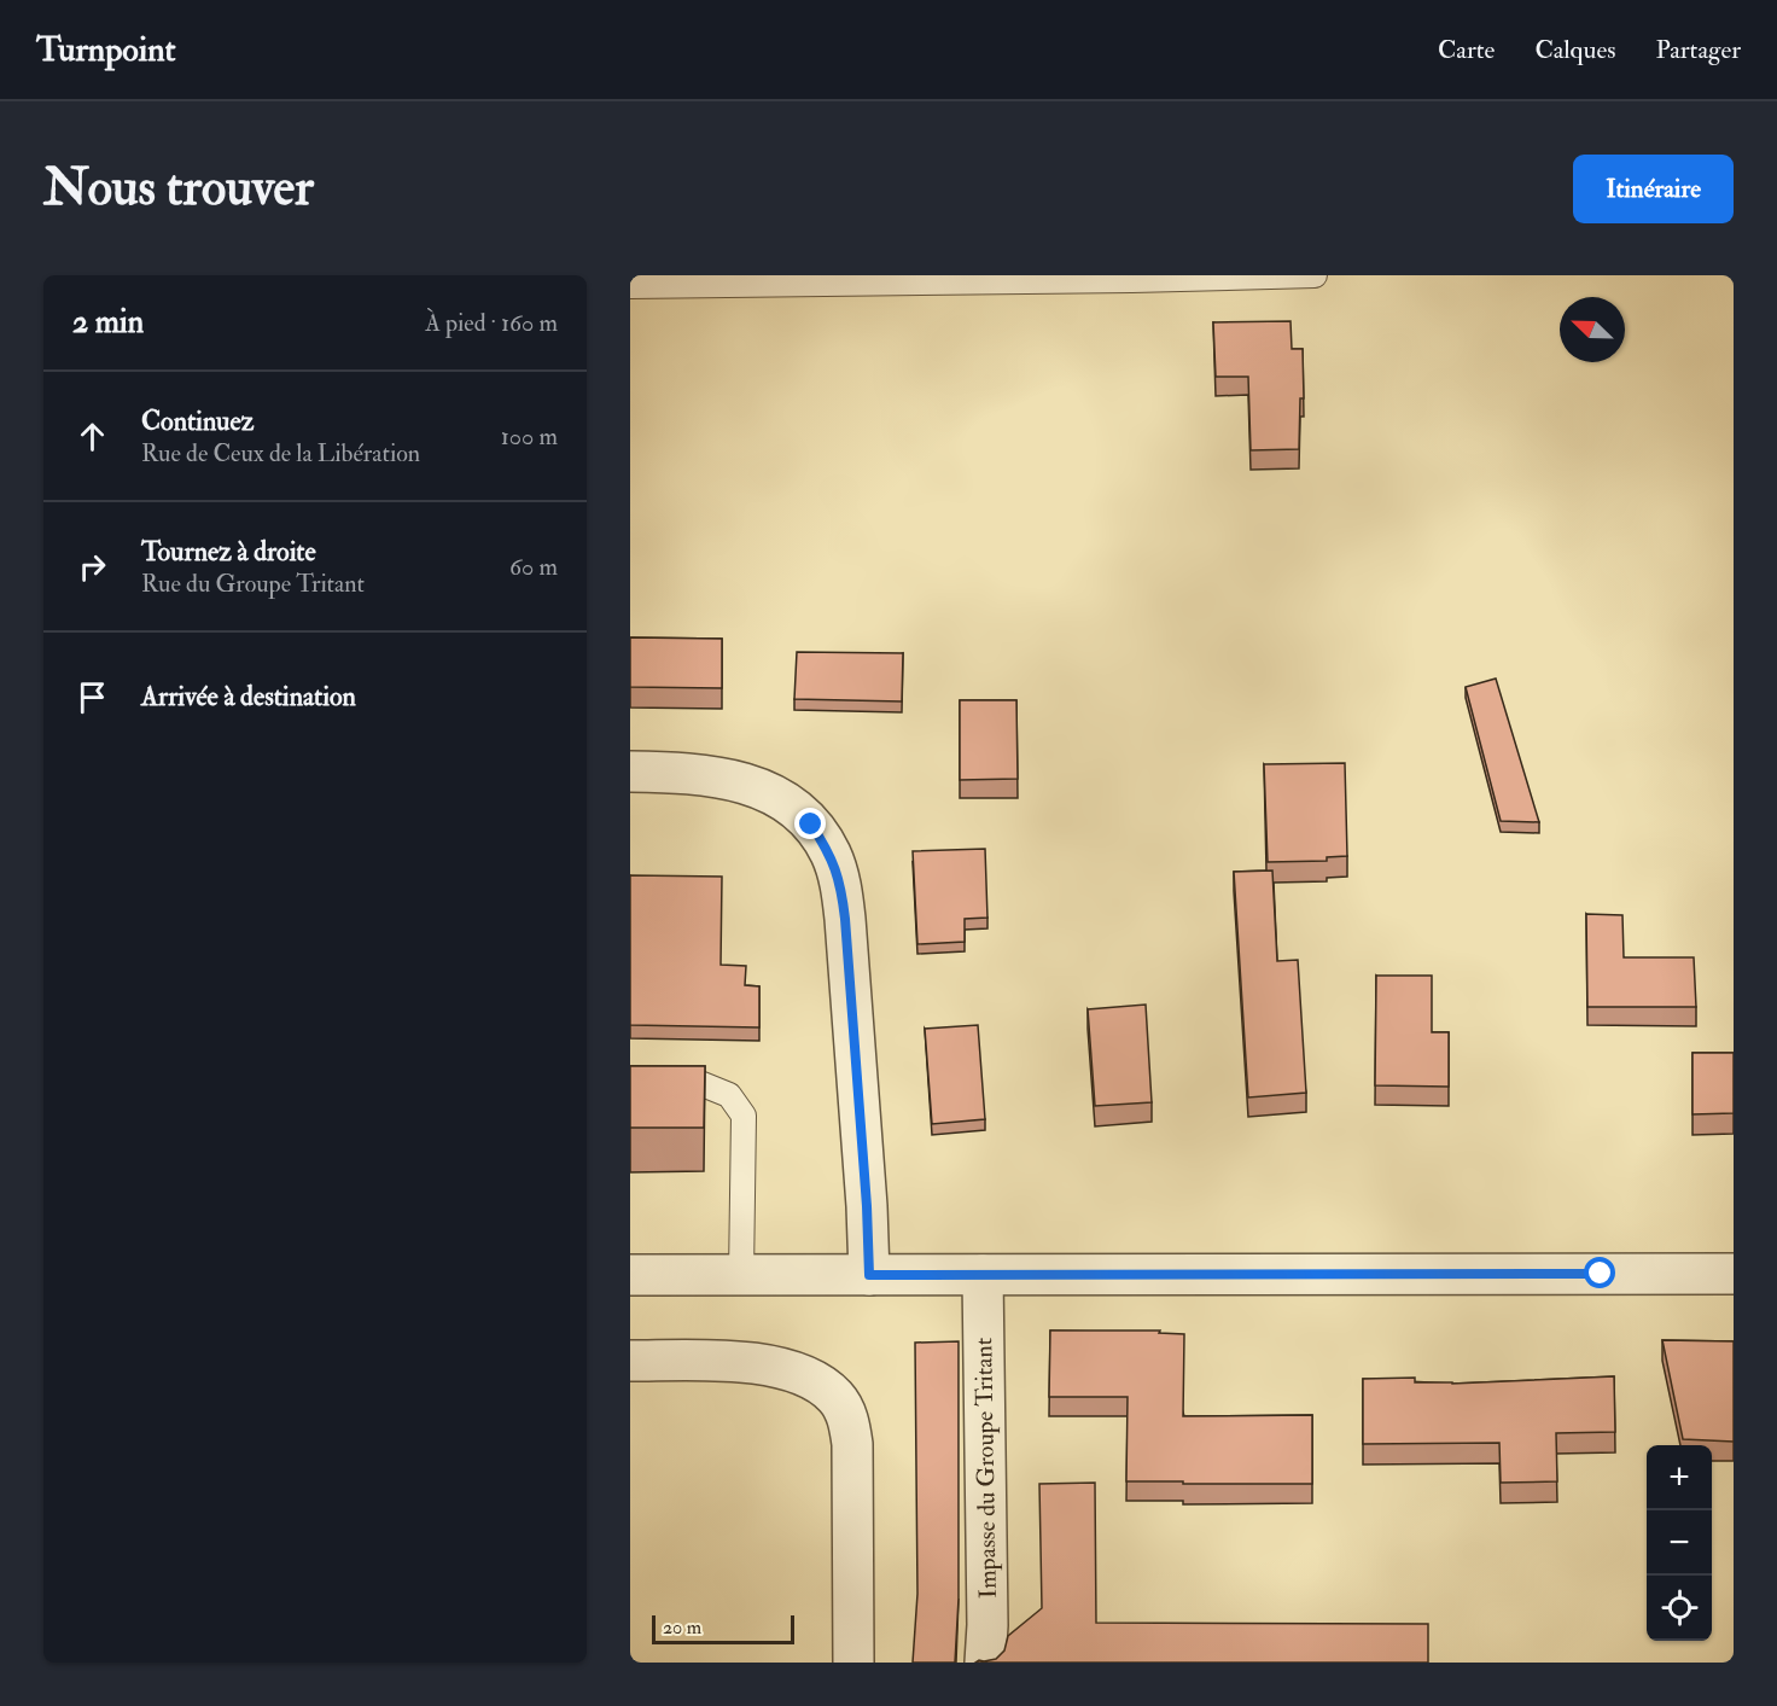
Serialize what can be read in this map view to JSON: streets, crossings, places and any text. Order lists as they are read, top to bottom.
{
  "streets": {
    "street": ["Impasse du Groupe Tritant"]
  },
  "scale_bar": "20 m",
  "north": "top left",
  "page": {
    "header": "Turnpoint",
    "nav": ["Carte", "Calques", "Partager"],
    "buttons": "Itinéraire",
    "title": "Nous trouver",
    "heading": ["2 min", "À pied · 160 m"],
    "list": [
      ["Continuez", "Rue de Ceux de la Libération", "100 m"],
      ["Tournez à droite", "Rue du Groupe Tritant", "60 m"],
      "Arrivée à destination"
    ],
    "map_buttons": ["+", "−"],
    "scale": "20 m"
  }
}
